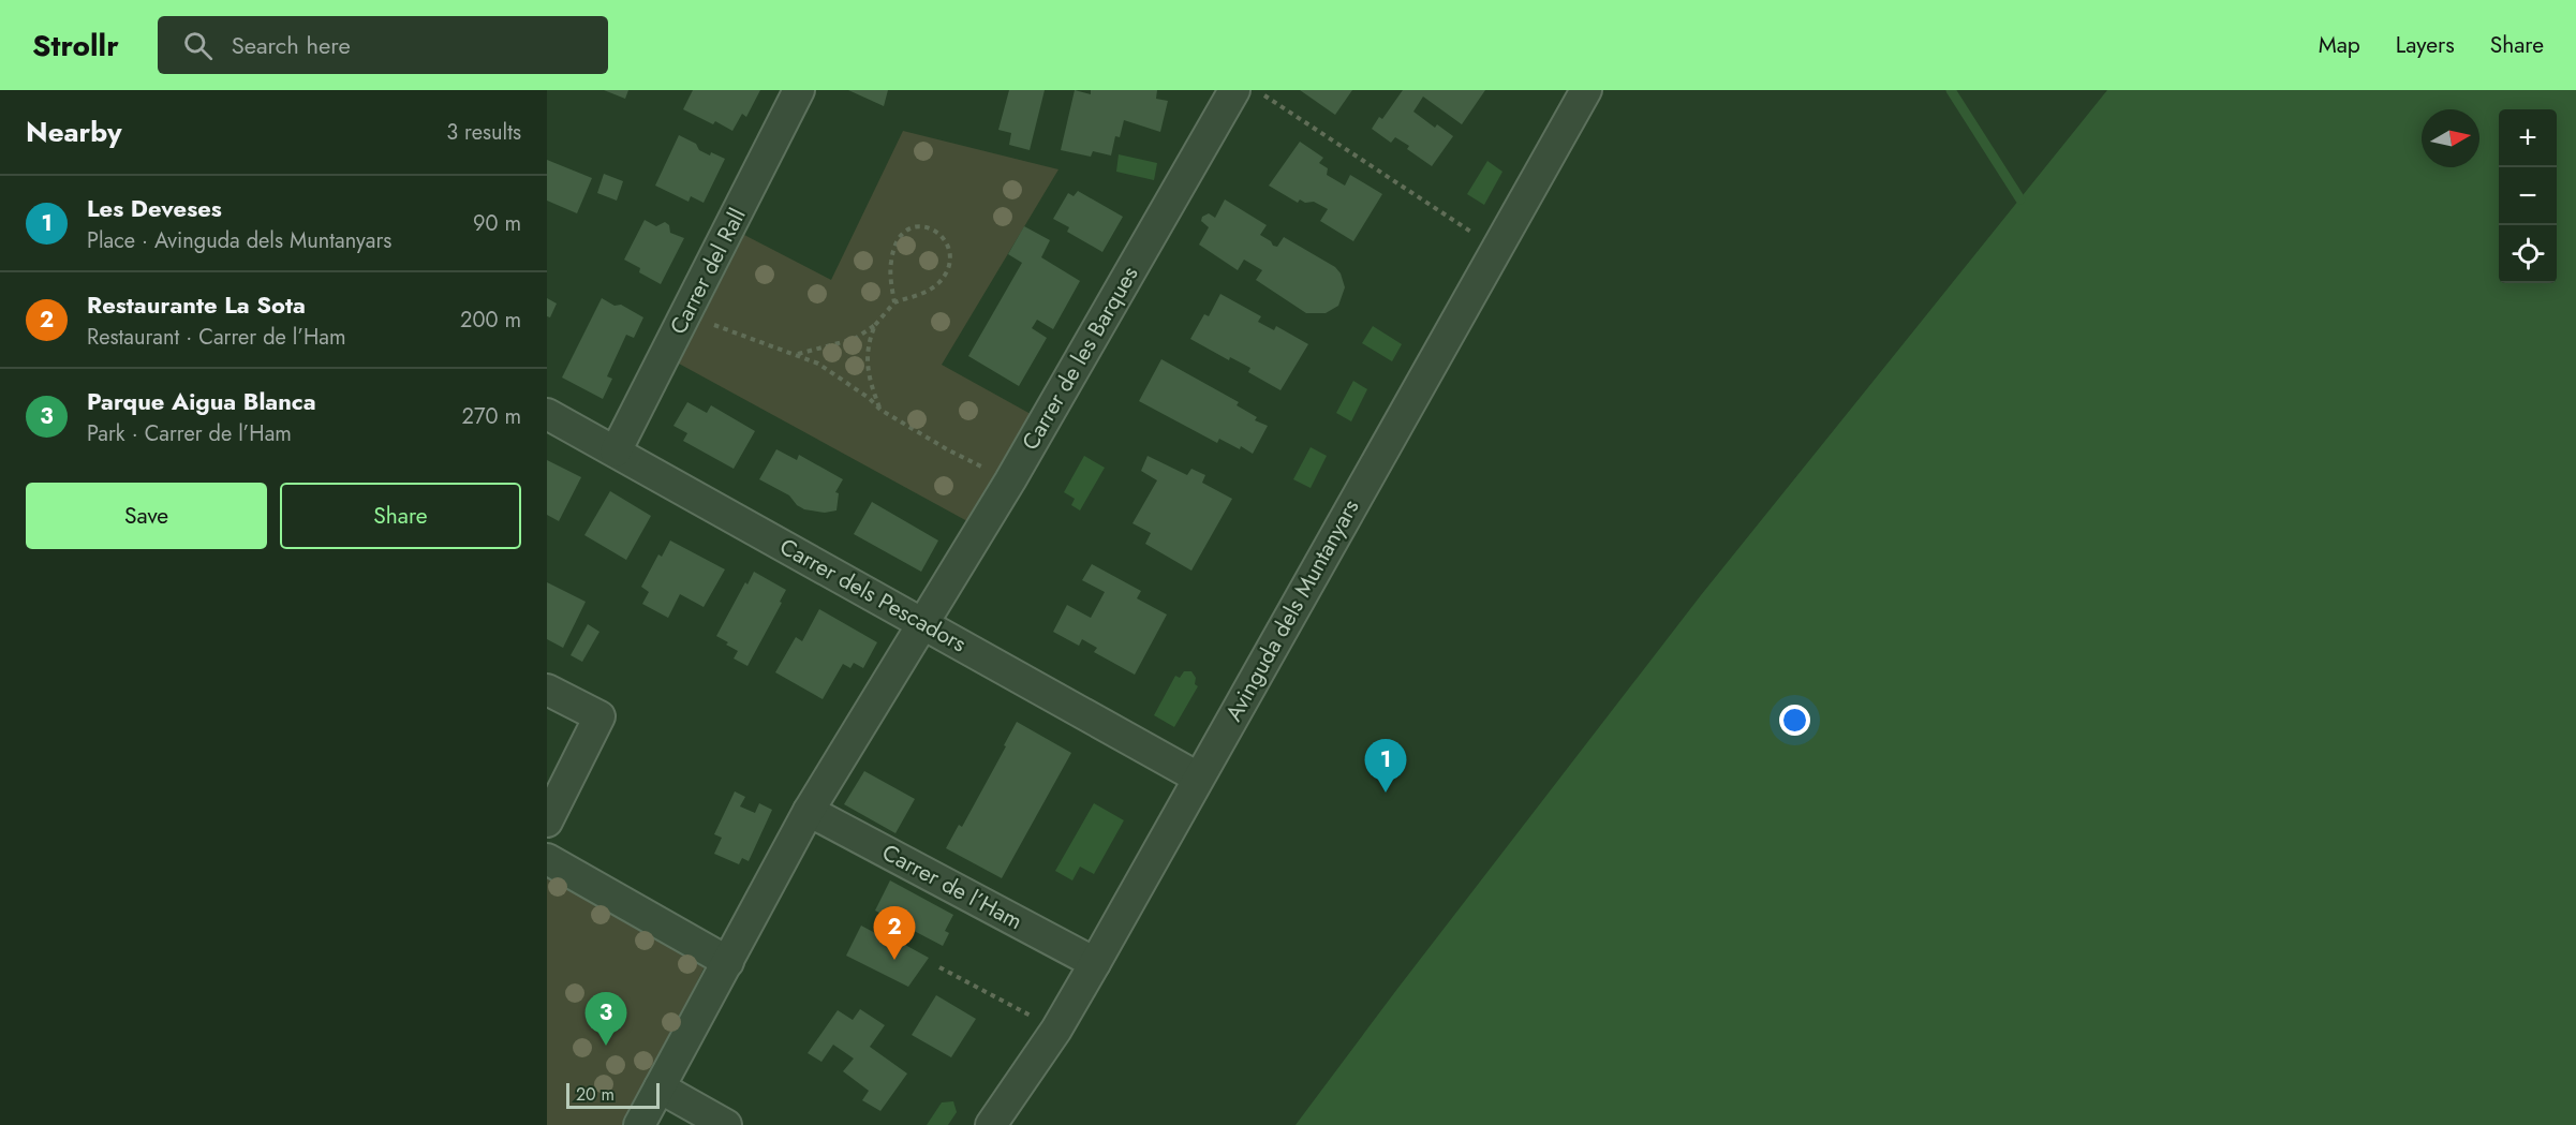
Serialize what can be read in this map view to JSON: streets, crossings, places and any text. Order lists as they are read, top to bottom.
{
  "streets": {
    "street": [
      "Carrer del Rall",
      "Carrer de les Barques",
      "Carrer dels Pescadors",
      "Avinguda dels Muntanyars",
      "Carrer de l’Ham"
    ]
  },
  "crossings": [
    ["Carrer del Rall", "Carrer dels Pescadors"],
    ["Carrer de les Barques", "Carrer dels Pescadors"],
    ["Carrer dels Pescadors", "Avinguda dels Muntanyars"],
    ["Avinguda dels Muntanyars", "Carrer de l’Ham"]
  ],
  "scale_bar": "20 m",
  "north": "right",
  "page": {
    "header": "Strollr",
    "search": "Search here",
    "nav": ["Map", "Layers", "Share"],
    "heading": ["Nearby", "3 results"],
    "map_buttons": ["+", "−"],
    "list": [
      {
        "mark": "1",
        "name": "Les Deveses",
        "note": "Place · Avinguda dels Muntanyars",
        "value": "90 m"
      },
      {
        "mark": "2",
        "name": "Restaurante La Sota",
        "note": "Restaurant · Carrer de l’Ham",
        "value": "200 m"
      },
      {
        "mark": "3",
        "name": "Parque Aigua Blanca",
        "note": "Park · Carrer de l’Ham",
        "value": "270 m"
      }
    ],
    "buttons": ["Save", "Share"],
    "pins": ["1", "2", "3"],
    "scale": "20 m"
  }
}
